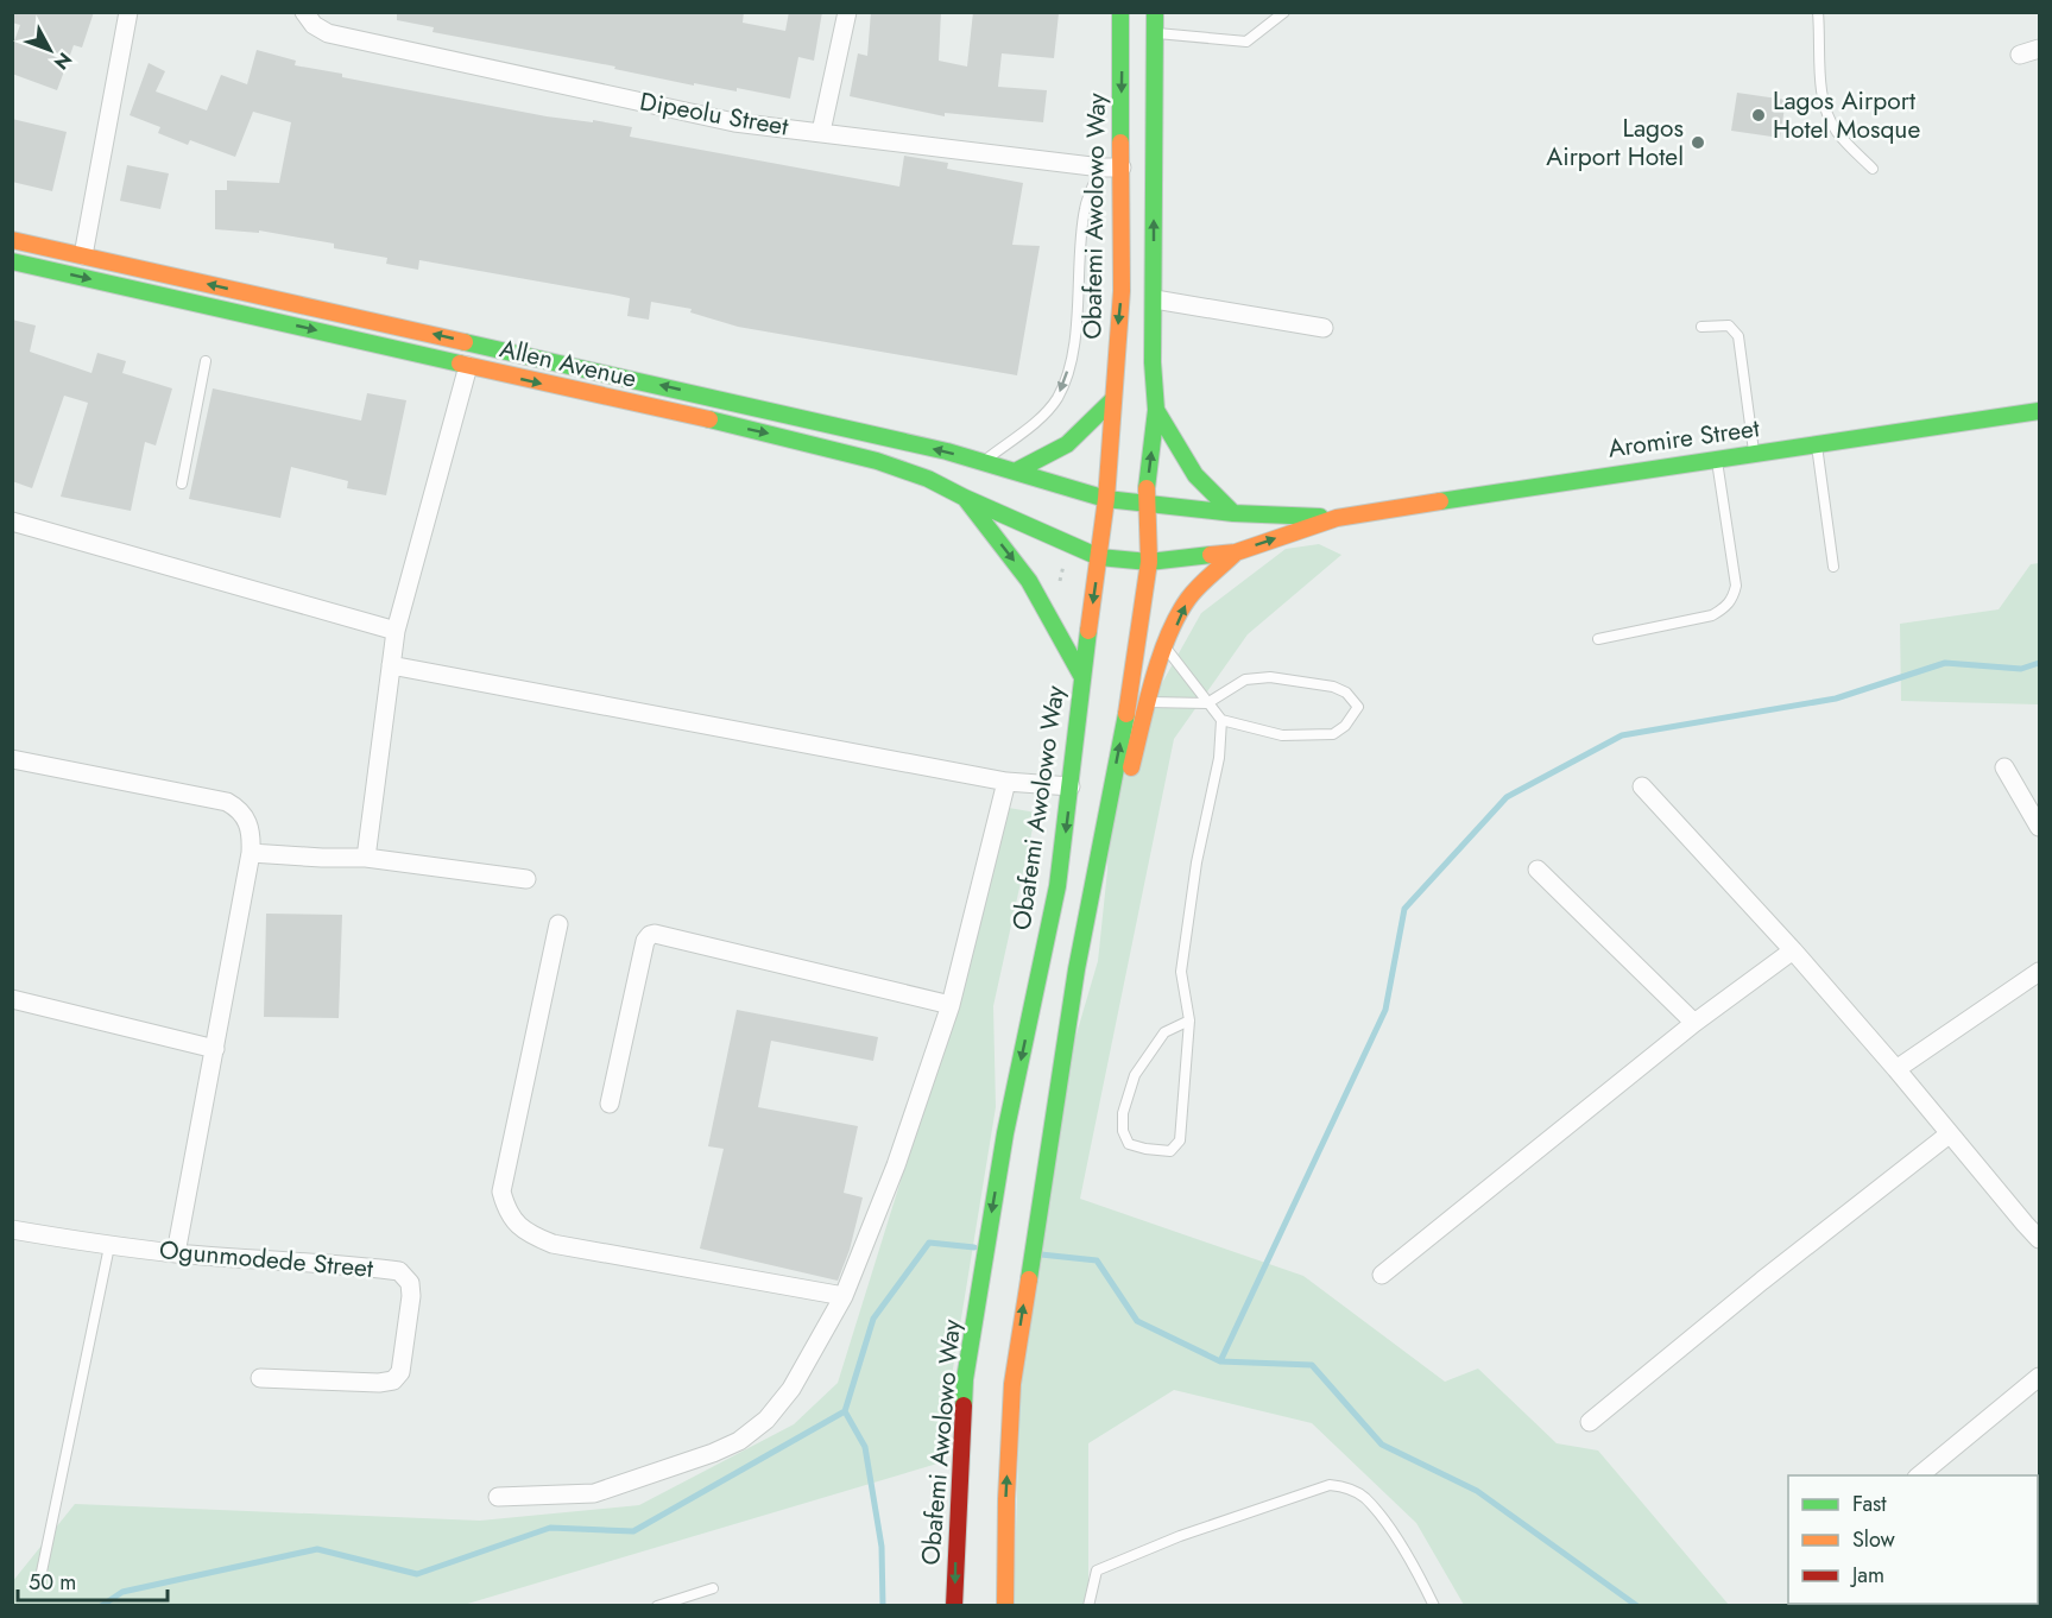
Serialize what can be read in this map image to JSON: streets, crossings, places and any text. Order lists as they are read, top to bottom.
{
  "streets": {
    "main road": ["Obafemi Awolowo Way", "Allen Avenue", "Aromire Street"],
    "street": ["Dipeolu Street", "Ogunmodede Street"]
  },
  "crossings": [
    ["Dipeolu Street", "Obafemi Awolowo Way"],
    ["Obafemi Awolowo Way", "Allen Avenue"],
    ["Allen Avenue", "Aromire Street"]
  ],
  "places": ["Lagos Airport Hotel Mosque", "Lagos Airport Hotel"],
  "legend": ["Fast", "Slow", "Jam"],
  "scale_bar": "50 m",
  "north": "bottom right"
}
